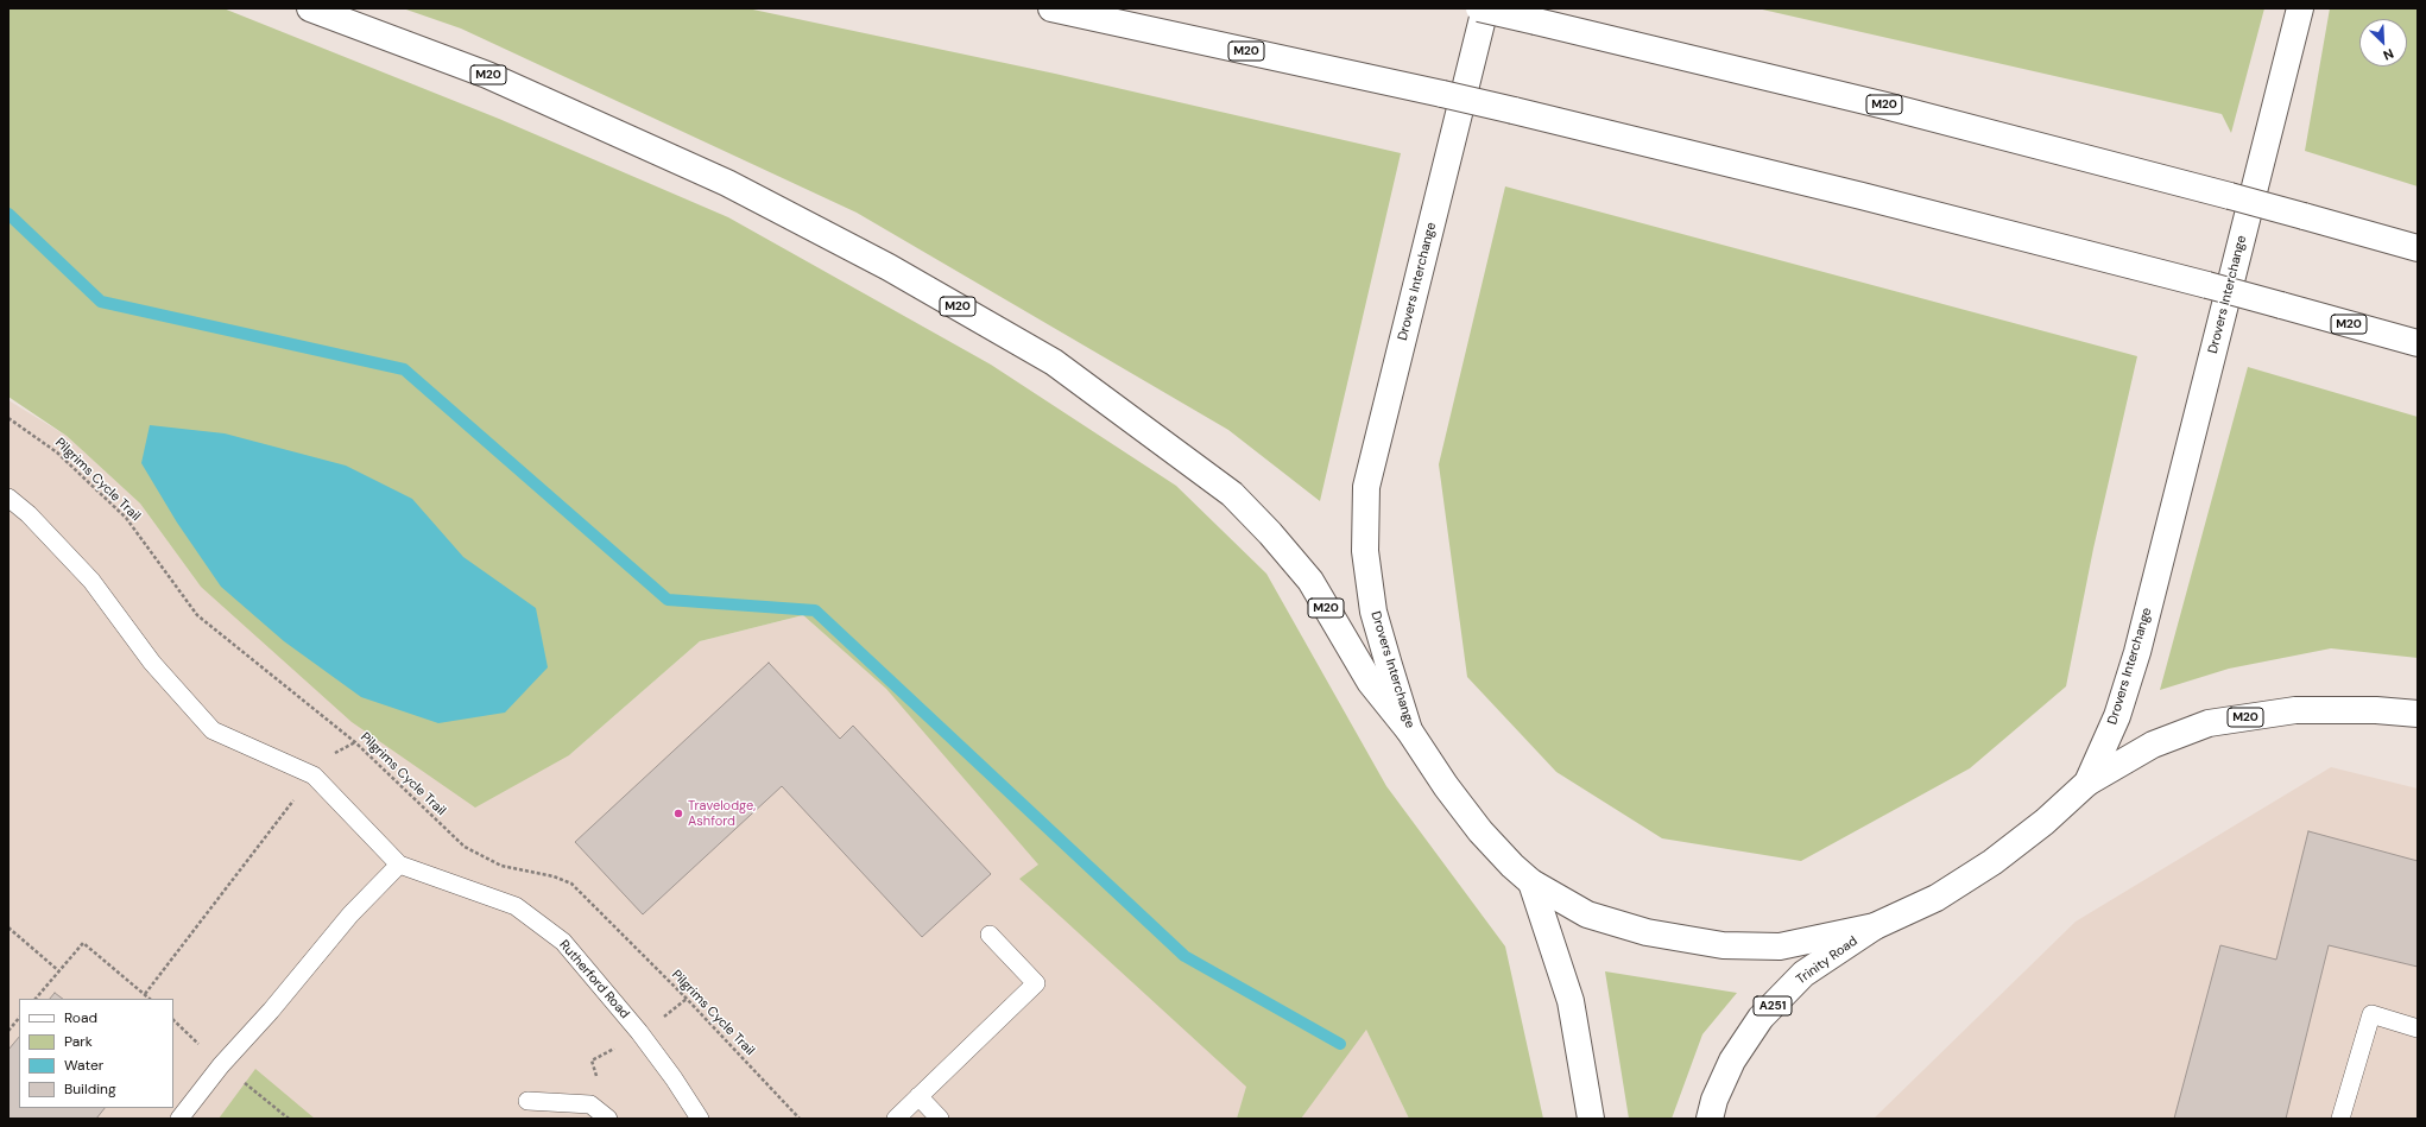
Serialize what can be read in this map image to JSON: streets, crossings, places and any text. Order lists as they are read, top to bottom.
{
  "streets": {
    "main road": [
      "M20",
      "Drovers Interchange",
      "Trinity Road",
      "A251"
    ],
    "lane": ["Rutherford Road"],
    "path": ["Pilgrims Cycle Trail"]
  },
  "crossings": [
    ["M20", "Drovers Interchange"],
    ["Drovers Interchange", "Trinity Road"]
  ],
  "places": ["Travelodge, Ashford"],
  "legend": [
    "Road",
    "Park",
    "Water",
    "Building"
  ],
  "north": "bottom right"
}
